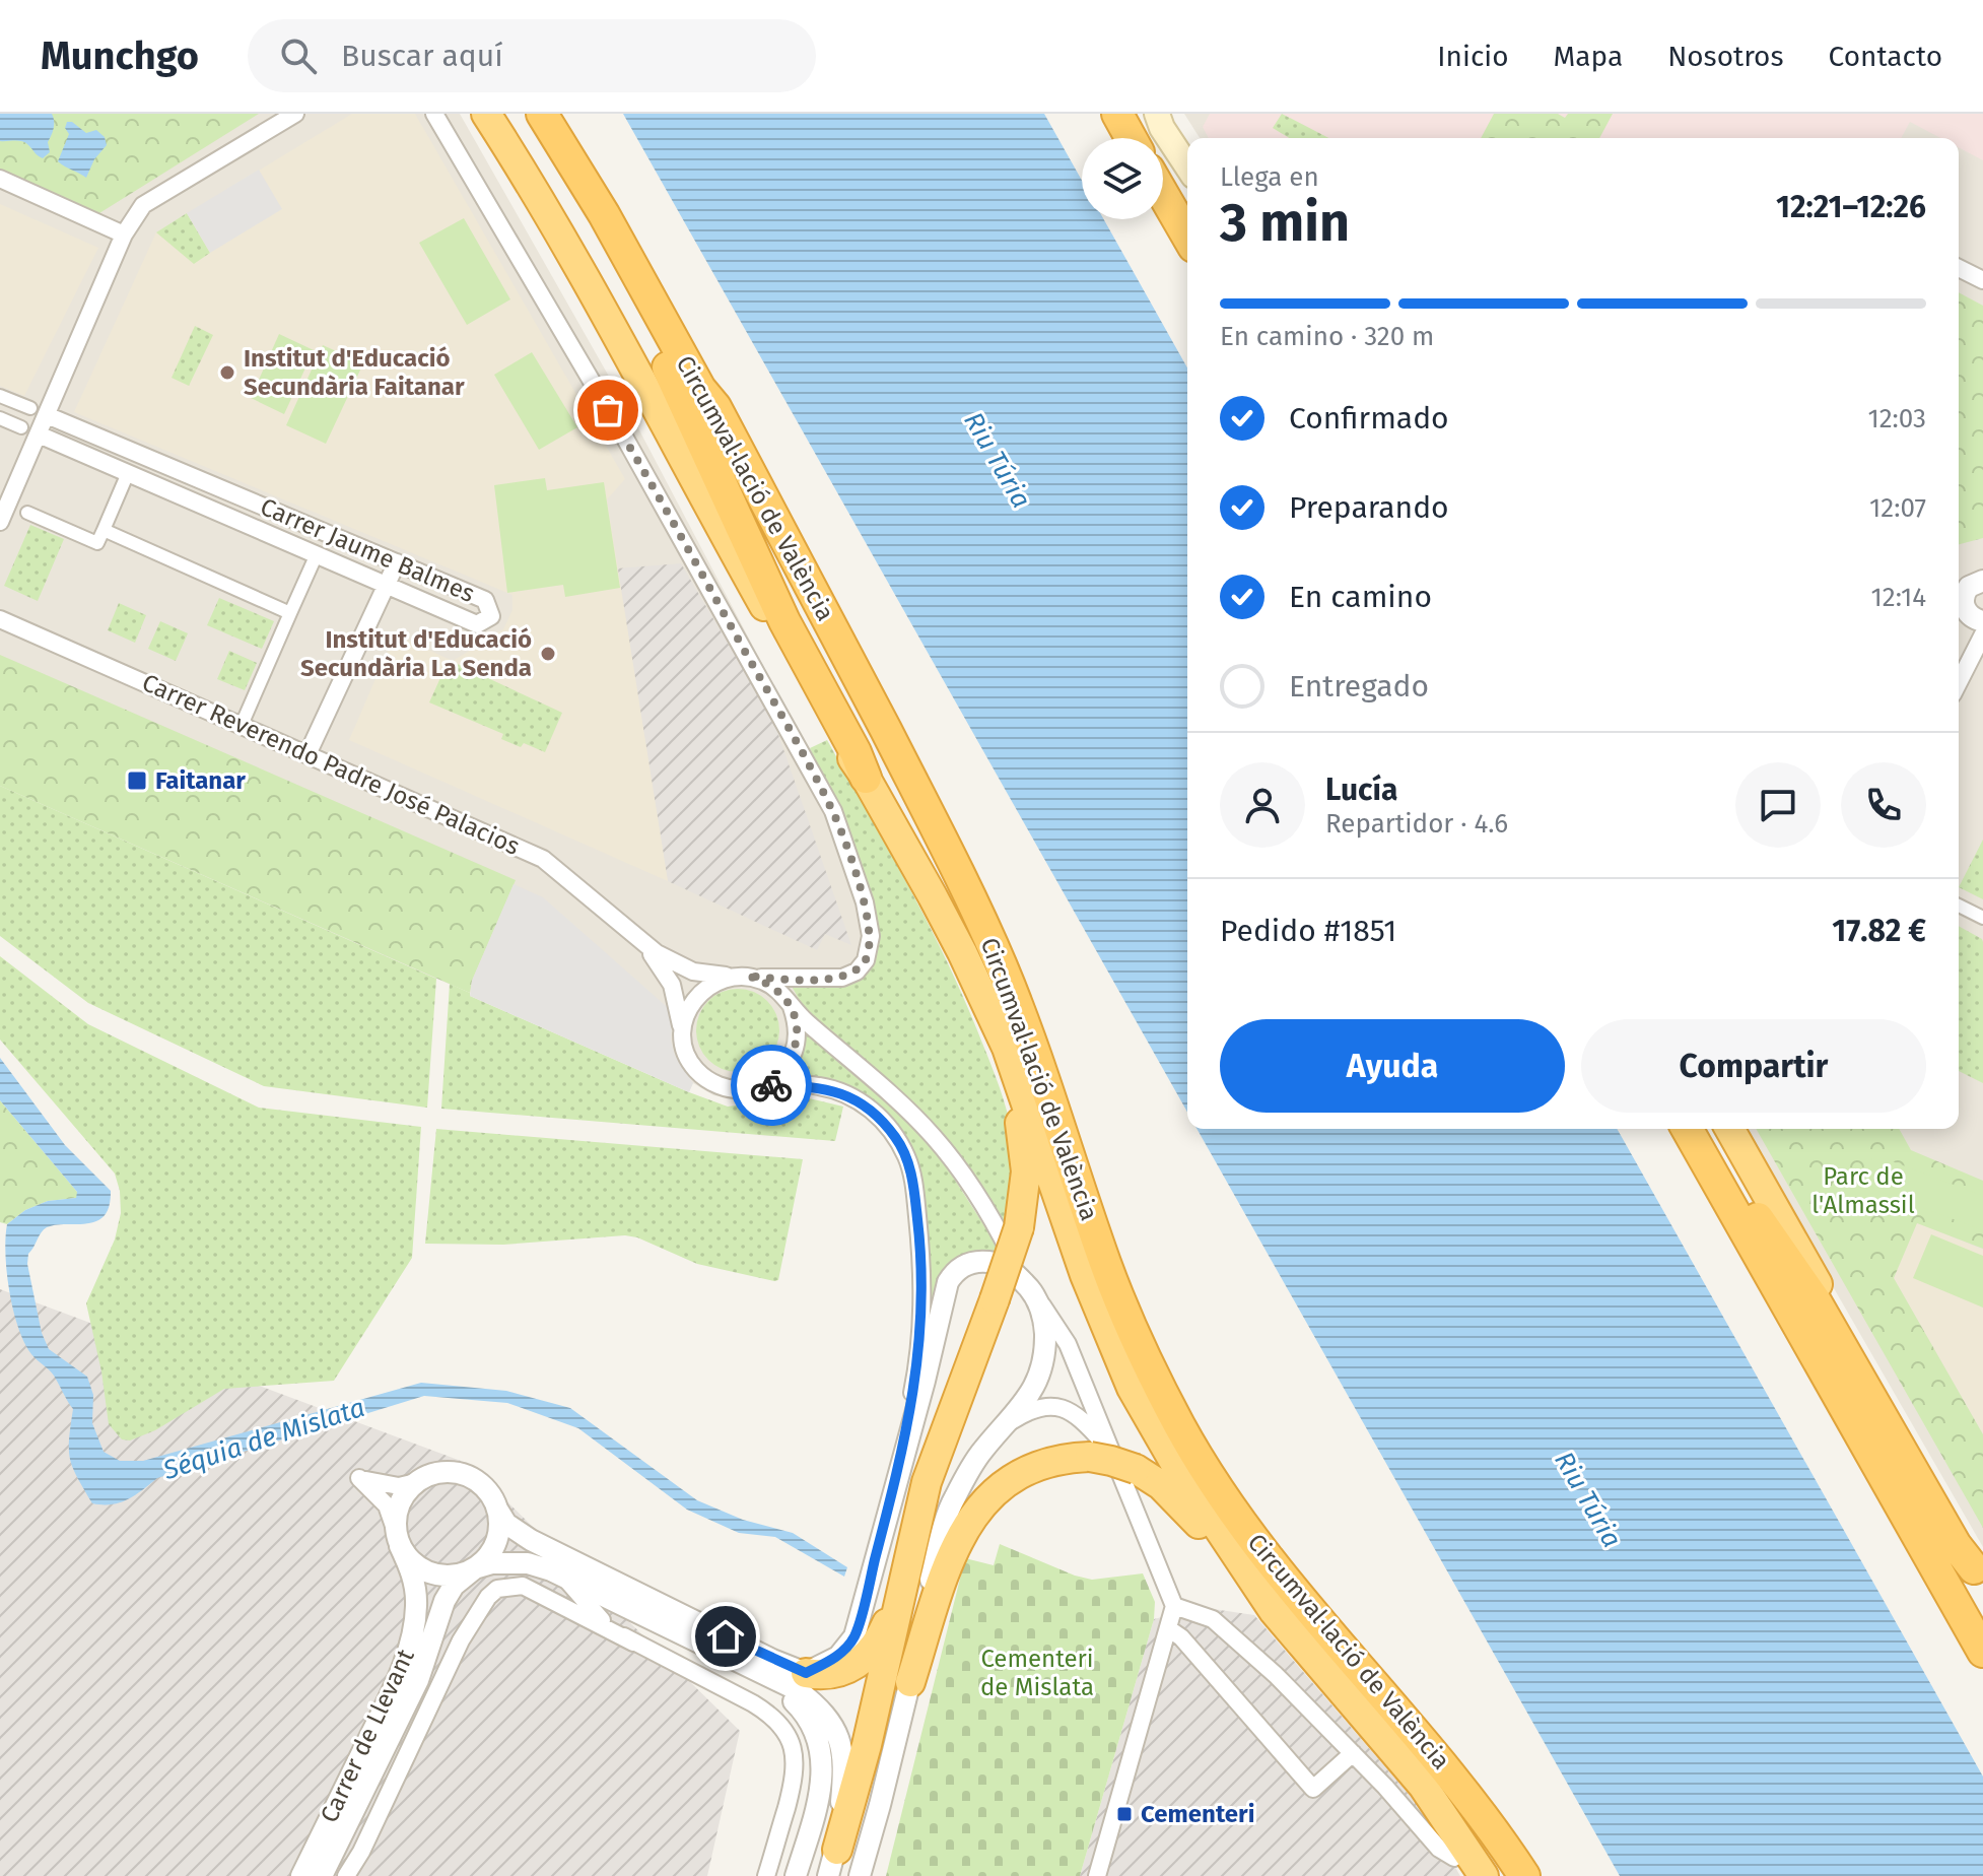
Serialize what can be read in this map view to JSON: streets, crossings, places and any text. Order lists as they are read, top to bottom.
{
  "streets": {
    "highway": ["Circumval·lació de València"],
    "street": ["Carrer Jaume Balmes", "Carrer Reverendo Padre José Palacios", "Carrer de Llevant"]
  },
  "water": ["Riu Túria", "Séquia de Mislata"],
  "parks": ["Parc de l'Almassil", "Cementeri de Mislata"],
  "places": {
    "other": ["Institut d'Educació Secundària Faitanar", "Institut d'Educació Secundària La Senda"],
    "transit": ["Faitanar", "Cementeri"]
  },
  "page": {
    "header": "Munchgo",
    "search": "Buscar aquí",
    "nav": [
      "Inicio",
      "Mapa",
      "Nosotros",
      "Contacto"
    ],
    "heading": ["3 min", "Llega en", "12:21–12:26"],
    "panel": [
      "Lucía",
      "Repartidor · 4.6",
      "Pedido #1851",
      "17.82 €"
    ],
    "bar": "En camino · 320 m",
    "list": [
      ["Confirmado", "12:03"],
      ["Preparando", "12:07"],
      ["En camino", "12:14"],
      "Entregado"
    ],
    "buttons": ["Ayuda", "Compartir"]
  }
}
